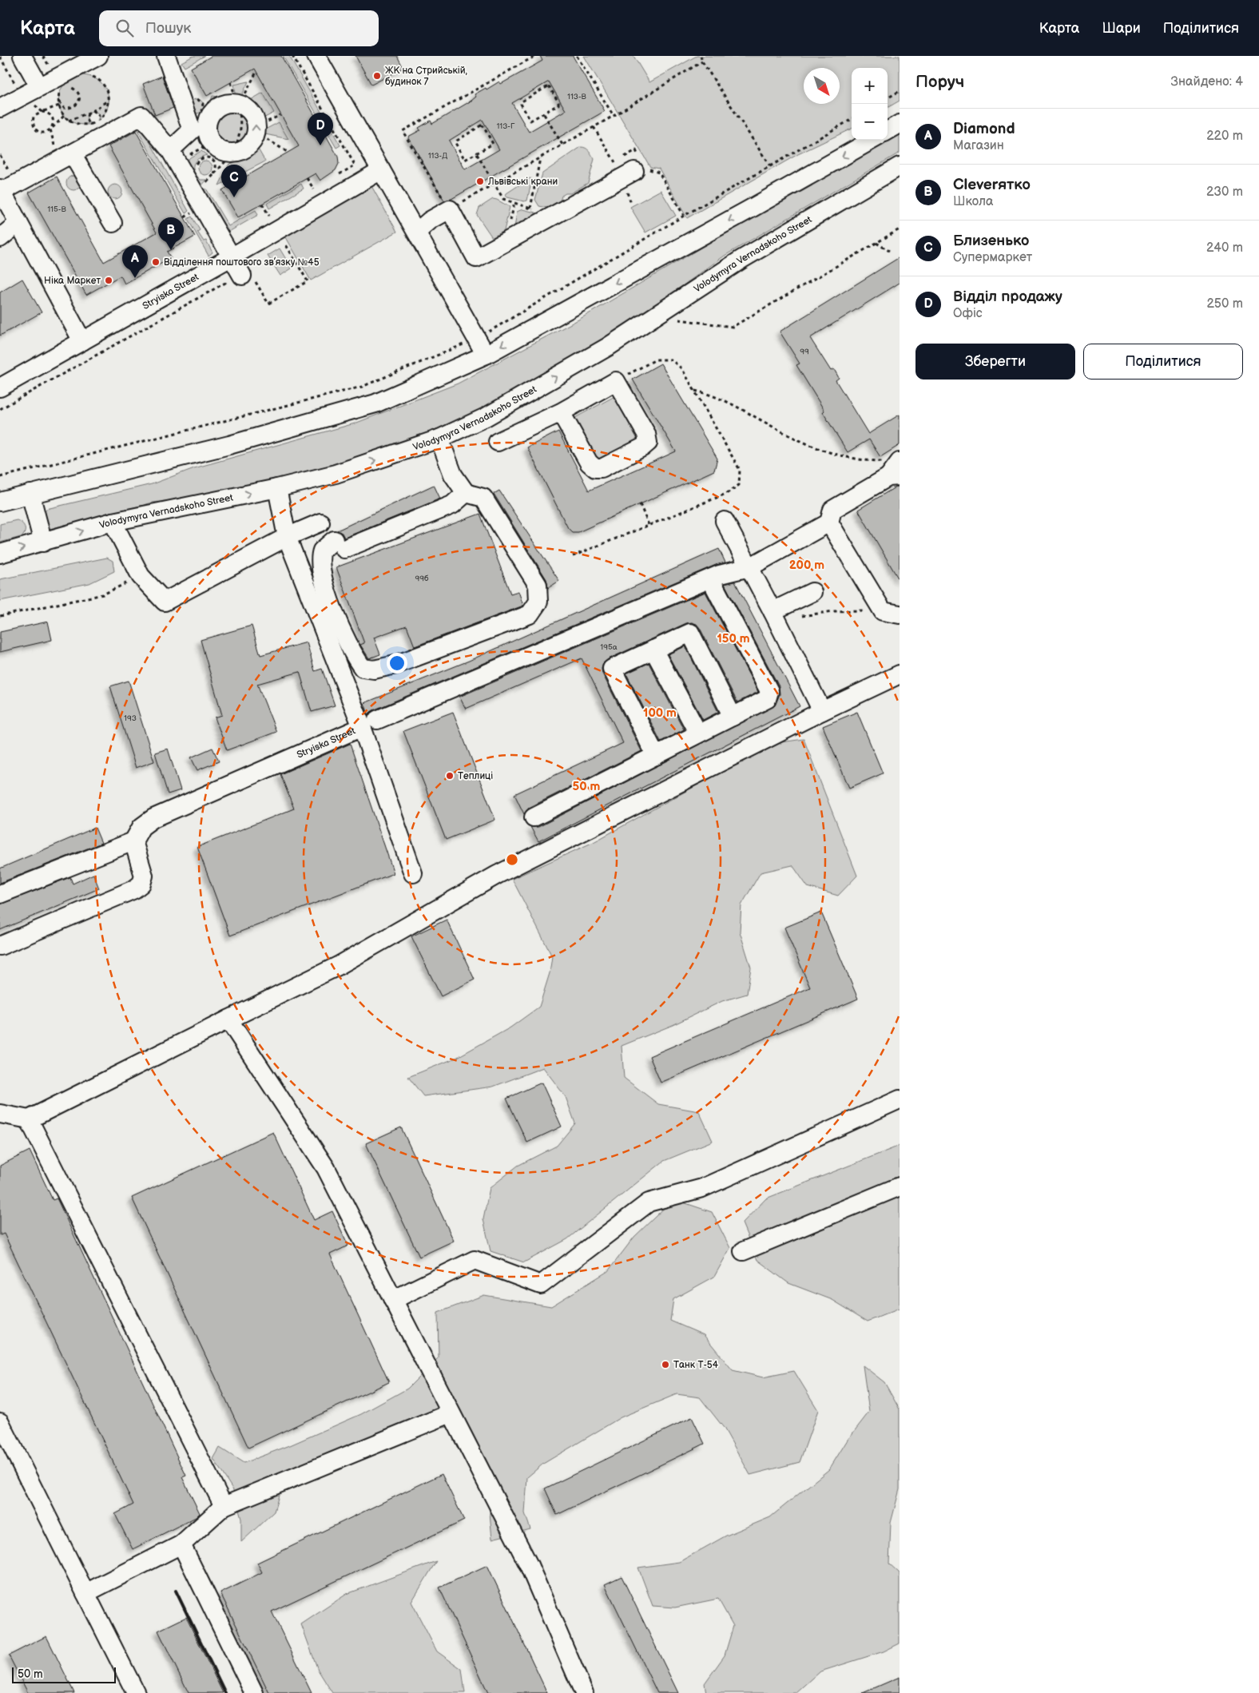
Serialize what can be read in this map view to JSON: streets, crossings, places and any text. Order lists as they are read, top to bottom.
{
  "streets": {
    "street": ["Volodymyra Vernadskoho Street", "Stryiska Street"]
  },
  "crossings": [
    ["Volodymyra Vernadskoho Street", "Stryiska Street"]
  ],
  "places": [
    "ЖК на Стрийській, будинок 7",
    "Львівські крани",
    "Відділення поштового зв’язку №45",
    "Ніка Маркет",
    "Теплиці",
    "Танк Т-54"
  ],
  "house_numbers": [
    "113-В",
    "113-Г",
    "113-Д",
    "115-В",
    "99",
    "99б",
    "195а",
    "193"
  ],
  "scale_bar": "50 m",
  "north": "bottom right",
  "page": {
    "header": "Карта",
    "search": "Пошук",
    "nav": ["Карта", "Шари", "Поділитися"],
    "heading": ["Поруч", "Знайдено: 4"],
    "map_buttons": ["+", "−"],
    "list": [
      {
        "mark": "A",
        "name": "Diamond",
        "note": "Магазин",
        "value": "220 m"
      },
      {
        "mark": "B",
        "name": "Cleverятко",
        "note": "Школа",
        "value": "230 m"
      },
      {
        "mark": "C",
        "name": "Близенько",
        "note": "Супермаркет",
        "value": "240 m"
      },
      {
        "mark": "D",
        "name": "Відділ продажу",
        "note": "Офіс",
        "value": "250 m"
      }
    ],
    "pins": [
      "D",
      "C",
      "B",
      "A"
    ],
    "buttons": ["Зберегти", "Поділитися"],
    "scale": "50 m"
  },
  "rings": [
    "200 m",
    "150 m",
    "100 m",
    "50 m"
  ]
}
